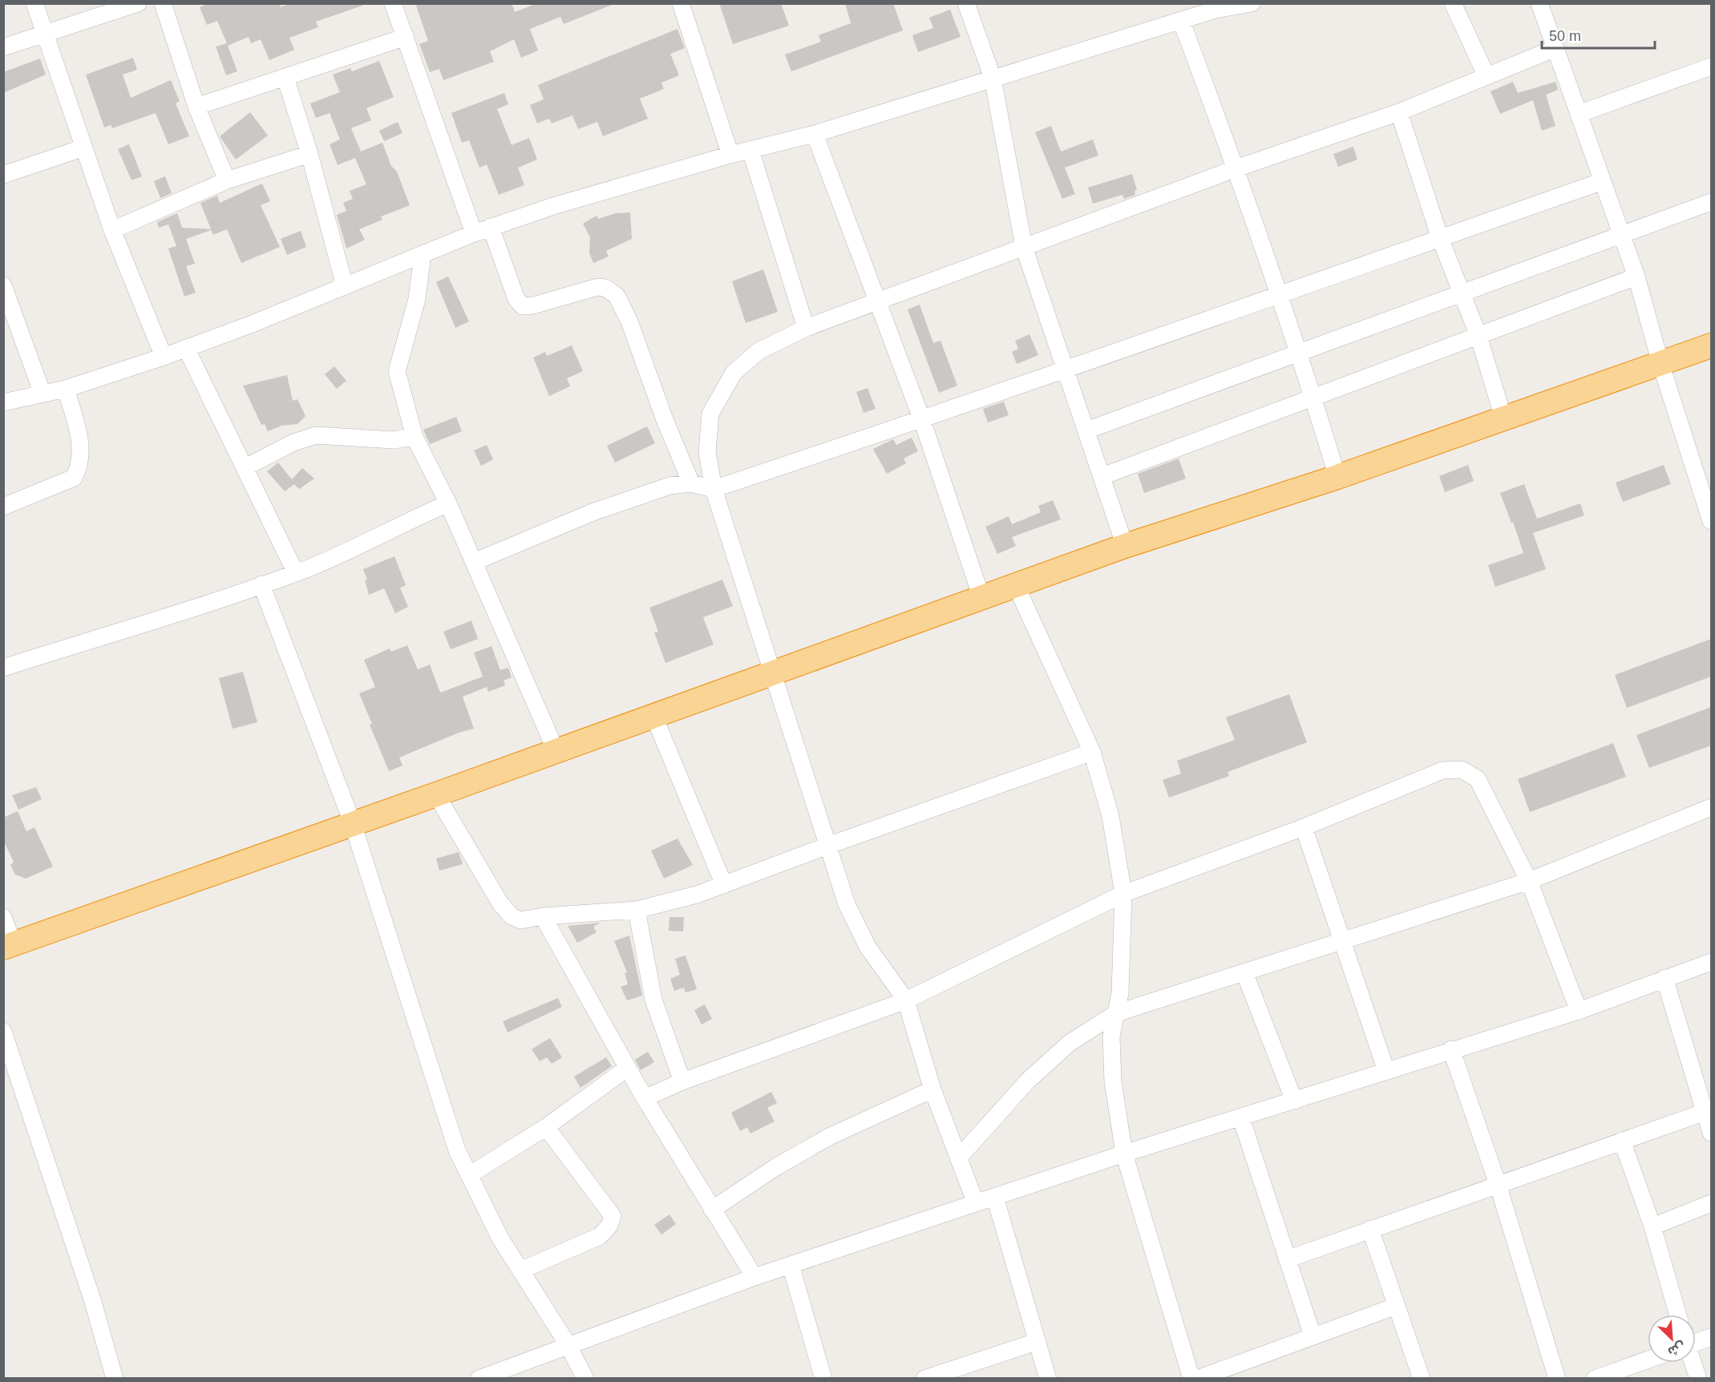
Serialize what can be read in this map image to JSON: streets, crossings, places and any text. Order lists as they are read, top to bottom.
{
  "scale_bar": "50 m",
  "north": "bottom right"
}
